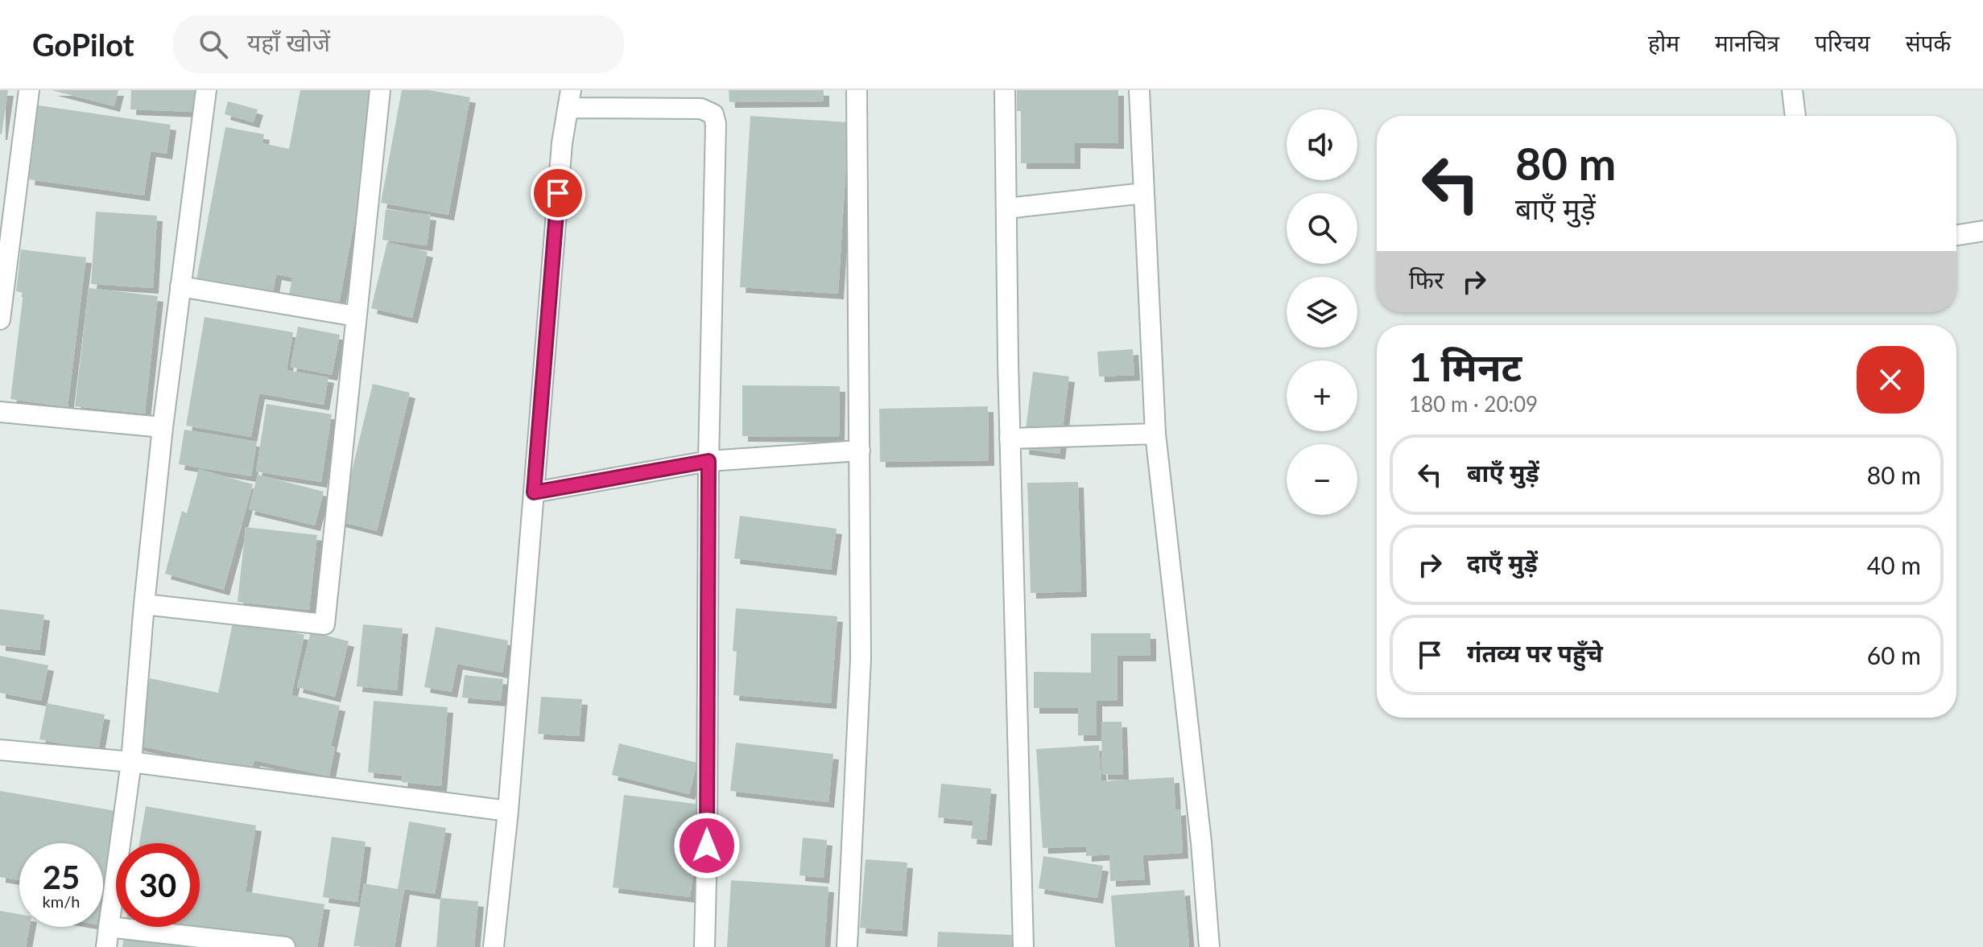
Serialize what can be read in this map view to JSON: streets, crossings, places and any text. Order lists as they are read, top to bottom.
{
  "page": {
    "header": "GoPilot",
    "search": "यहाँ खोजें",
    "nav": [
      "होम",
      "मानचित्र",
      "परिचय",
      "संपर्क"
    ],
    "map_buttons": ["+", "−"],
    "turn": ["80 m", "बाएँ मुड़ें"],
    "then": "फिर",
    "heading": ["1 मिनट", "180 m · 20:09"],
    "list": [
      {
        "name": "बाएँ मुड़ें",
        "value": "80 m"
      },
      {
        "name": "दाएँ मुड़ें",
        "value": "40 m"
      },
      {
        "name": "गंतव्य पर पहुँचे",
        "value": "60 m"
      }
    ],
    "speed": "25 km/h",
    "limit": "30"
  }
}
